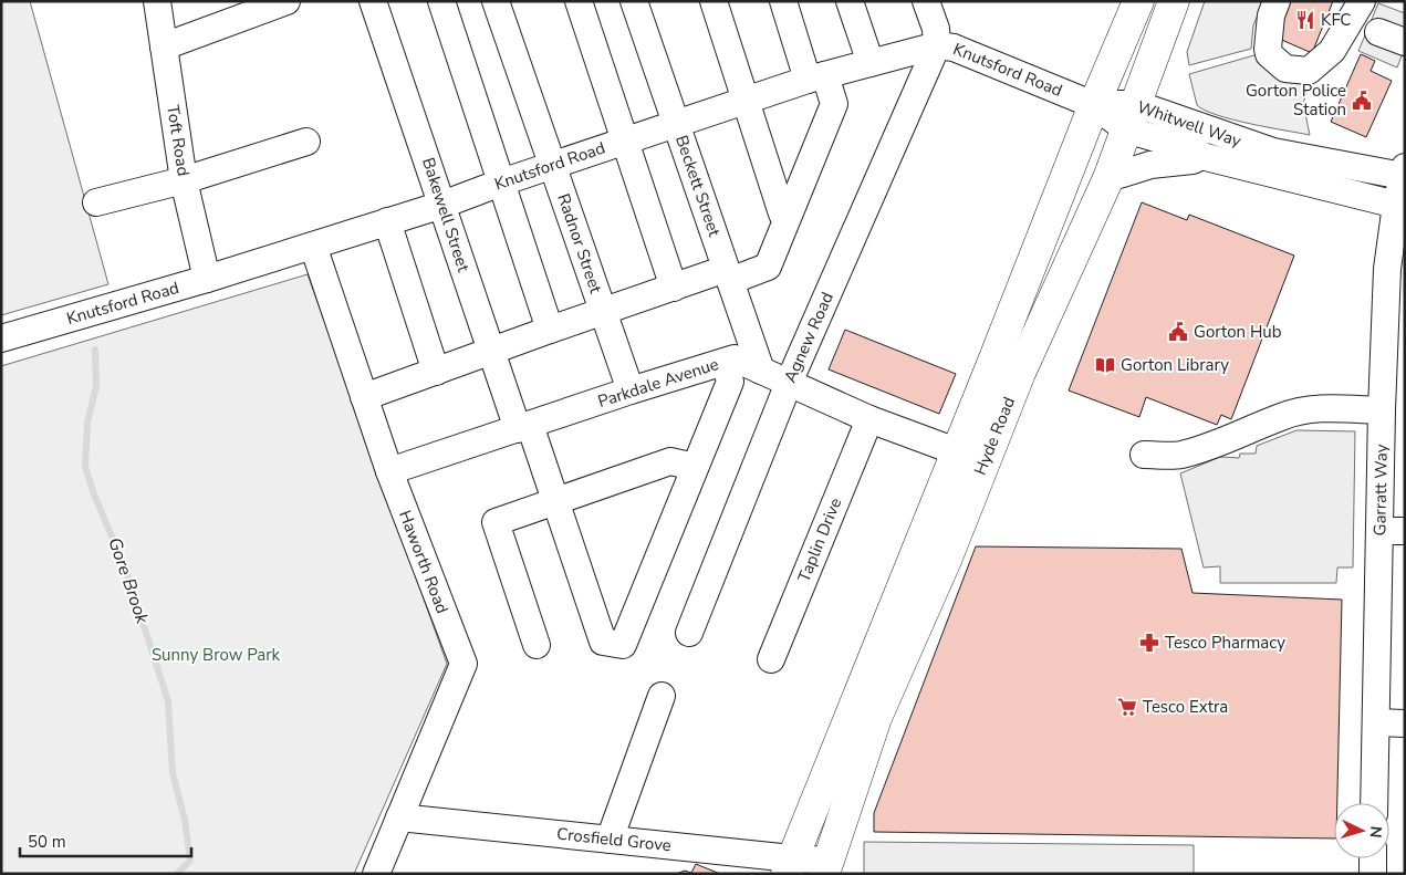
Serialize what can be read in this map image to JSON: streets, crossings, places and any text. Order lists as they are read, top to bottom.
{
  "streets": {
    "highway": ["Hyde Road"],
    "street": [
      "Knutsford Road",
      "Whitwell Way",
      "Toft Road",
      "Beckett Street",
      "Bakewell Street",
      "Radnor Street",
      "Agnew Road",
      "Parkdale Avenue",
      "Garratt Way",
      "Taplin Drive",
      "Haworth Road",
      "Crosfield Grove"
    ]
  },
  "crossings": [
    ["Knutsford Road", "Whitwell Way"],
    ["Knutsford Road", "Toft Road"],
    ["Knutsford Road", "Beckett Street"],
    ["Knutsford Road", "Bakewell Street"],
    ["Knutsford Road", "Radnor Street"],
    ["Knutsford Road", "Agnew Road"],
    ["Knutsford Road", "Hyde Road"],
    ["Knutsford Road", "Haworth Road"],
    ["Whitwell Way", "Hyde Road"],
    ["Whitwell Way", "Garratt Way"],
    ["Beckett Street", "Parkdale Avenue"],
    ["Bakewell Street", "Parkdale Avenue"],
    ["Radnor Street", "Parkdale Avenue"],
    ["Agnew Road", "Parkdale Avenue"],
    ["Parkdale Avenue", "Hyde Road"],
    ["Parkdale Avenue", "Taplin Drive"],
    ["Parkdale Avenue", "Haworth Road"],
    ["Hyde Road", "Crosfield Grove"],
    ["Haworth Road", "Crosfield Grove"]
  ],
  "water": ["Gore Brook"],
  "parks": ["Sunny Brow Park"],
  "places": {
    "restaurant": ["KFC"],
    "public building": ["Gorton Police Station", "Gorton Hub"],
    "library": ["Gorton Library"],
    "pharmacy": ["Tesco Pharmacy"],
    "supermarket": ["Tesco Extra"]
  },
  "scale_bar": "50 m",
  "north": "right"
}
